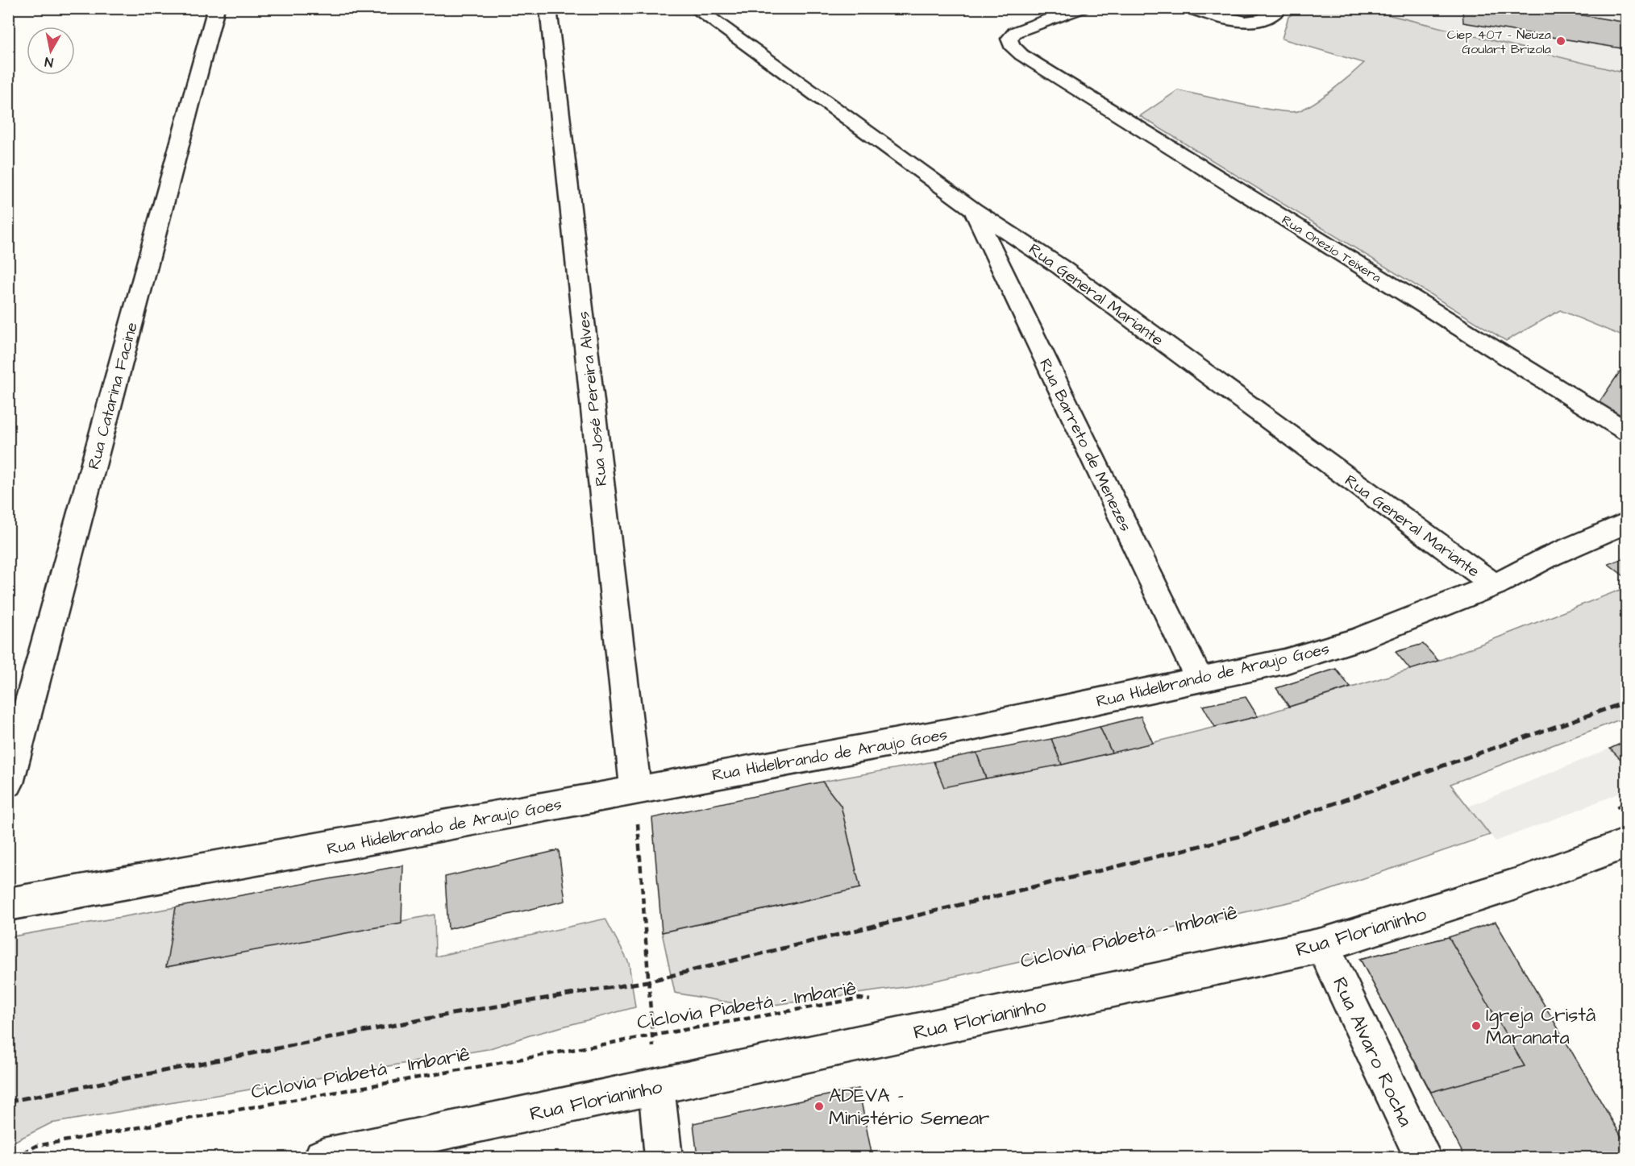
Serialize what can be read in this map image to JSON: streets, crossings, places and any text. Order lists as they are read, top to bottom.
{
  "streets": {
    "street": [
      "Rua Onezio Teixera",
      "Rua General Mariante",
      "Rua Catarina Facine",
      "Rua José Pereira Alves",
      "Rua Barreto de Menezes",
      "Rua Hidelbrando de Araujo Goes",
      "Rua Florianinho",
      "Rua Alvaro Rocha"
    ],
    "path": ["Ciclovia Piabetá - Imbariê"]
  },
  "crossings": [
    ["Rua General Mariante", "Rua Barreto de Menezes"],
    ["Rua General Mariante", "Rua Hidelbrando de Araujo Goes"],
    ["Rua José Pereira Alves", "Rua Hidelbrando de Araujo Goes"],
    ["Rua Barreto de Menezes", "Rua Hidelbrando de Araujo Goes"],
    ["Rua Florianinho", "Rua Alvaro Rocha"]
  ],
  "places": ["Ciep 407 - Neuza Goulart Brizola", "Igreja Cristâ Maranata", "ADEVA - Ministério Semear"],
  "north": "bottom"
}
